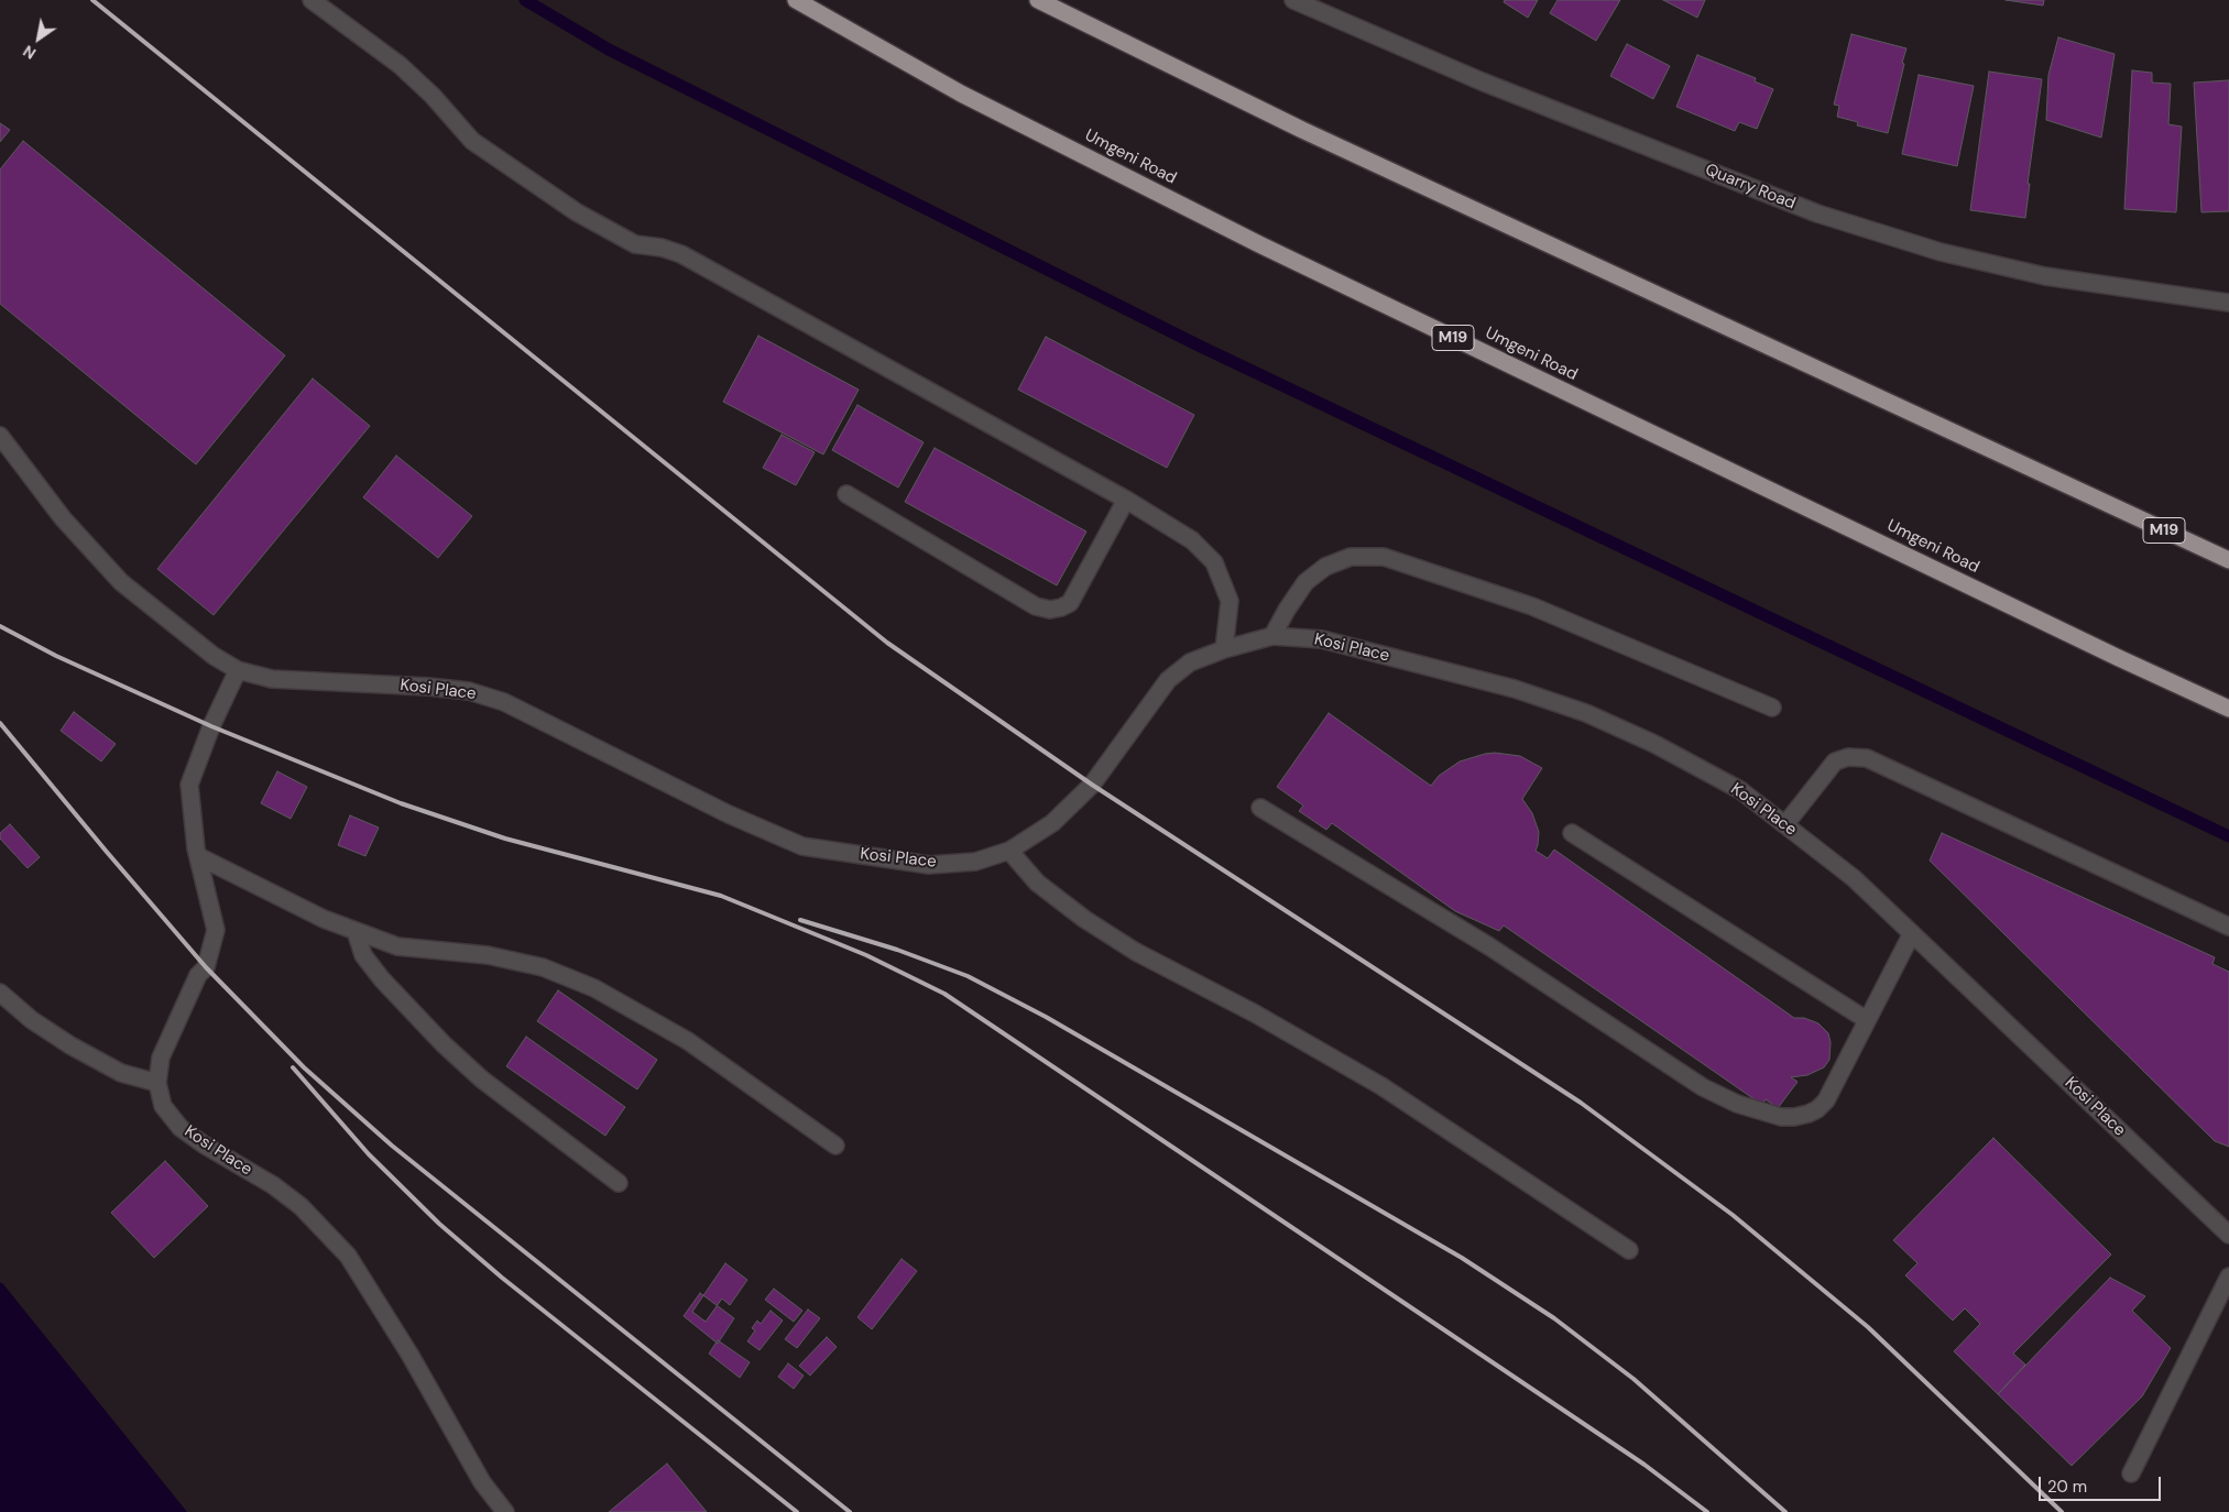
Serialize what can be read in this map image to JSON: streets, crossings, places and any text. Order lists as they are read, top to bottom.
{
  "streets": {
    "highway": ["Umgeni Road", "M19"],
    "street": ["Quarry Road", "Kosi Place"]
  },
  "scale_bar": "20 m",
  "north": "bottom left"
}
